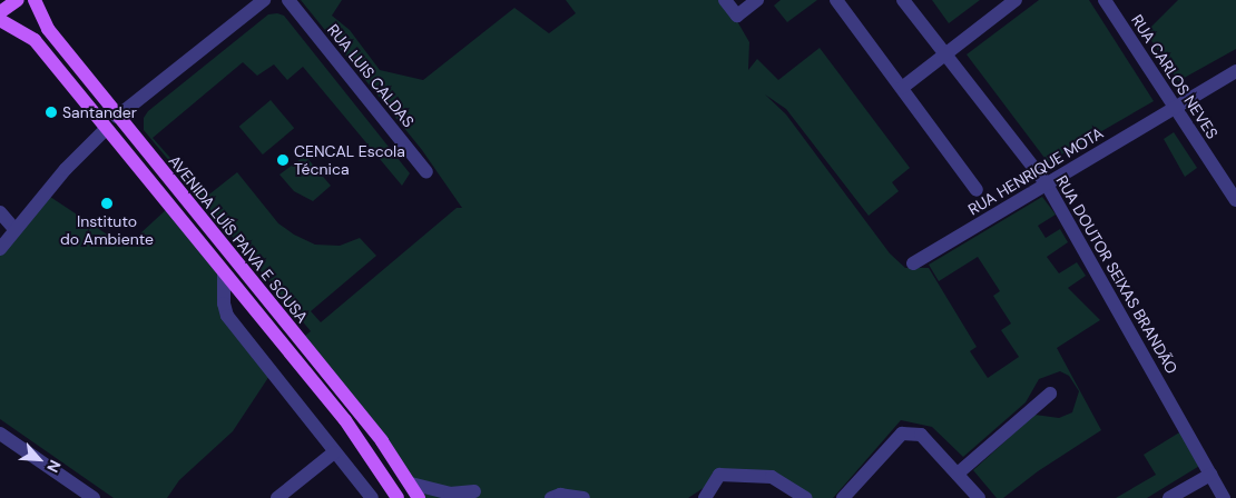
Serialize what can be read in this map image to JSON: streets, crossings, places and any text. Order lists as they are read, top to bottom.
{
  "streets": {
    "main road": ["AVENIDA LUÍS PAIVA E SOUSA"],
    "street": [
      "RUA LUIS CALDAS",
      "RUA CARLOS NEVES",
      "RUA HENRIQUE MOTA",
      "RUA DOUTOR SEIXAS BRANDÃO"
    ]
  },
  "crossings": [
    ["RUA CARLOS NEVES", "RUA HENRIQUE MOTA"],
    ["RUA HENRIQUE MOTA", "RUA DOUTOR SEIXAS BRANDÃO"]
  ],
  "places": ["Santander", "CENCAL Escola Técnica", "Instituto do Ambiente"],
  "north": "bottom right"
}
